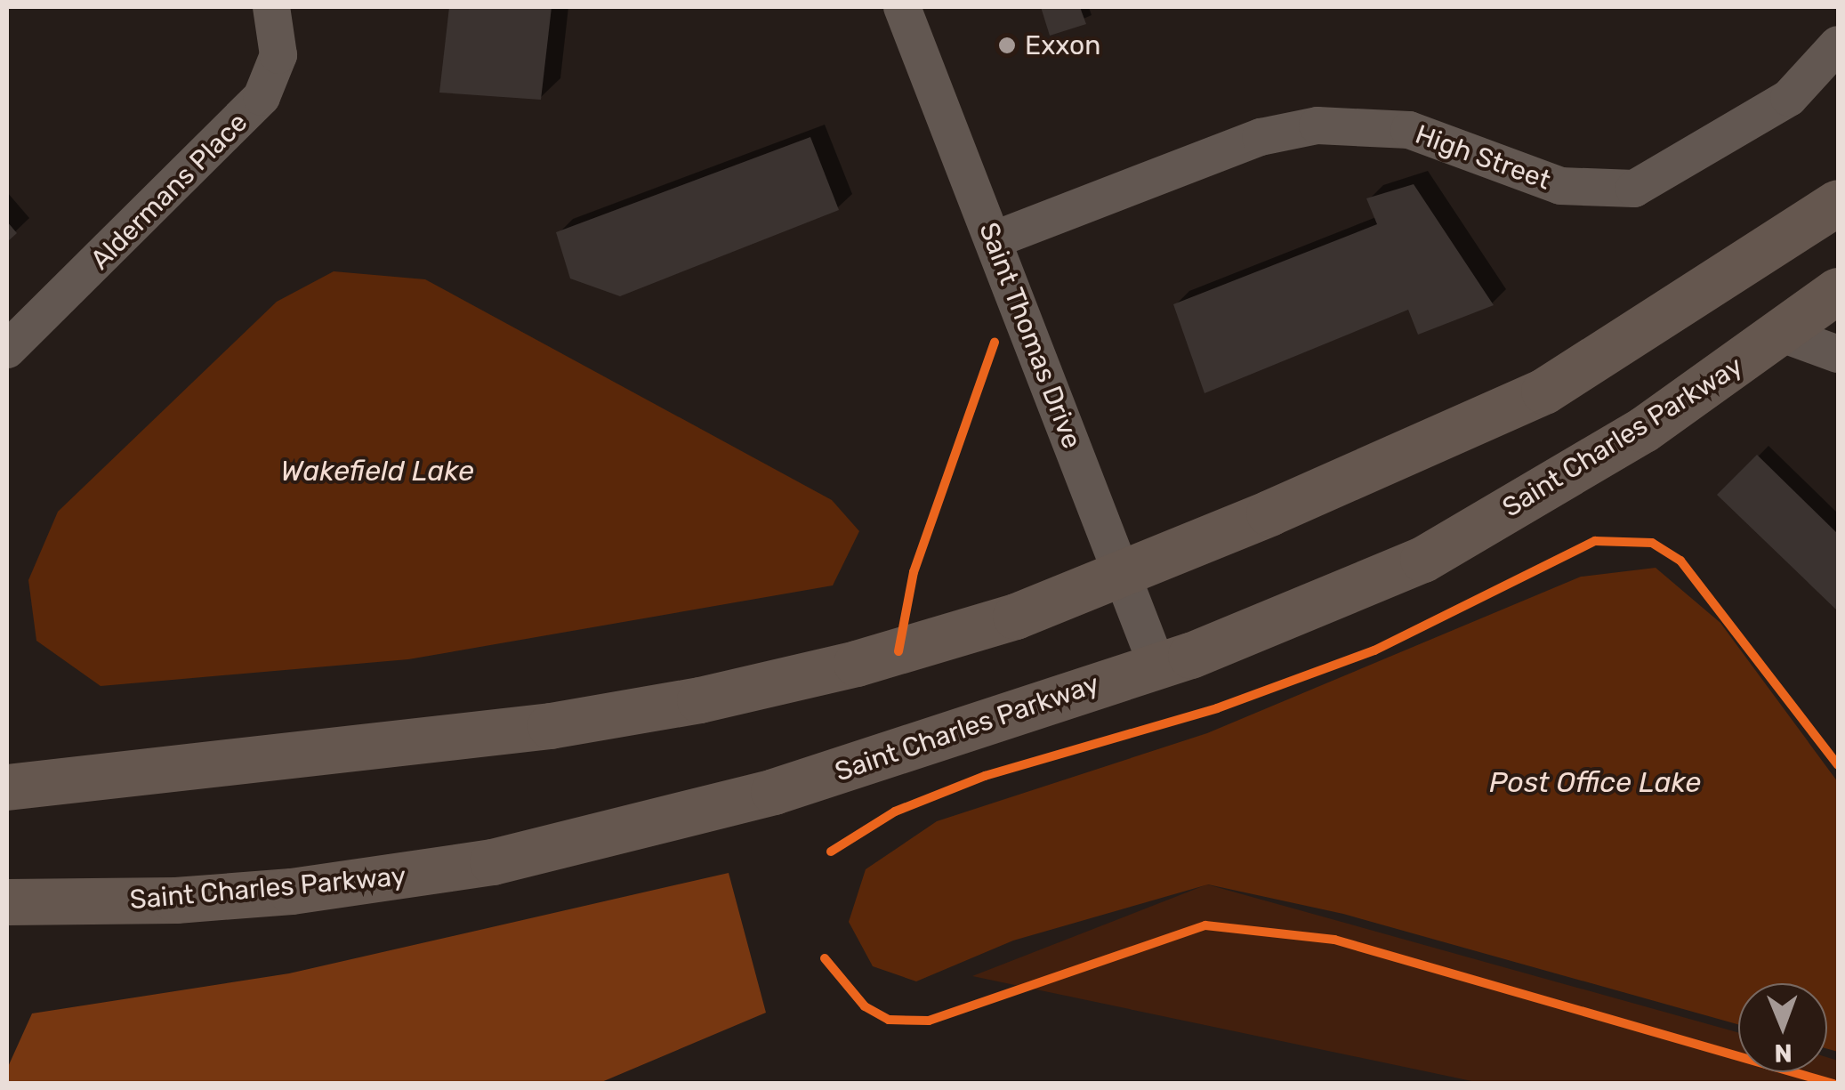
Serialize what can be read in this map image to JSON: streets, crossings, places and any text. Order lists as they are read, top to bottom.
{
  "streets": {
    "main road": ["Saint Charles Parkway"],
    "street": ["High Street", "Aldermans Place", "Saint Thomas Drive"]
  },
  "crossings": [
    ["High Street", "Saint Thomas Drive"],
    ["Saint Thomas Drive", "Saint Charles Parkway"]
  ],
  "water": ["Wakefield Lake", "Post Office Lake"],
  "places": ["Exxon"],
  "north": "bottom"
}
